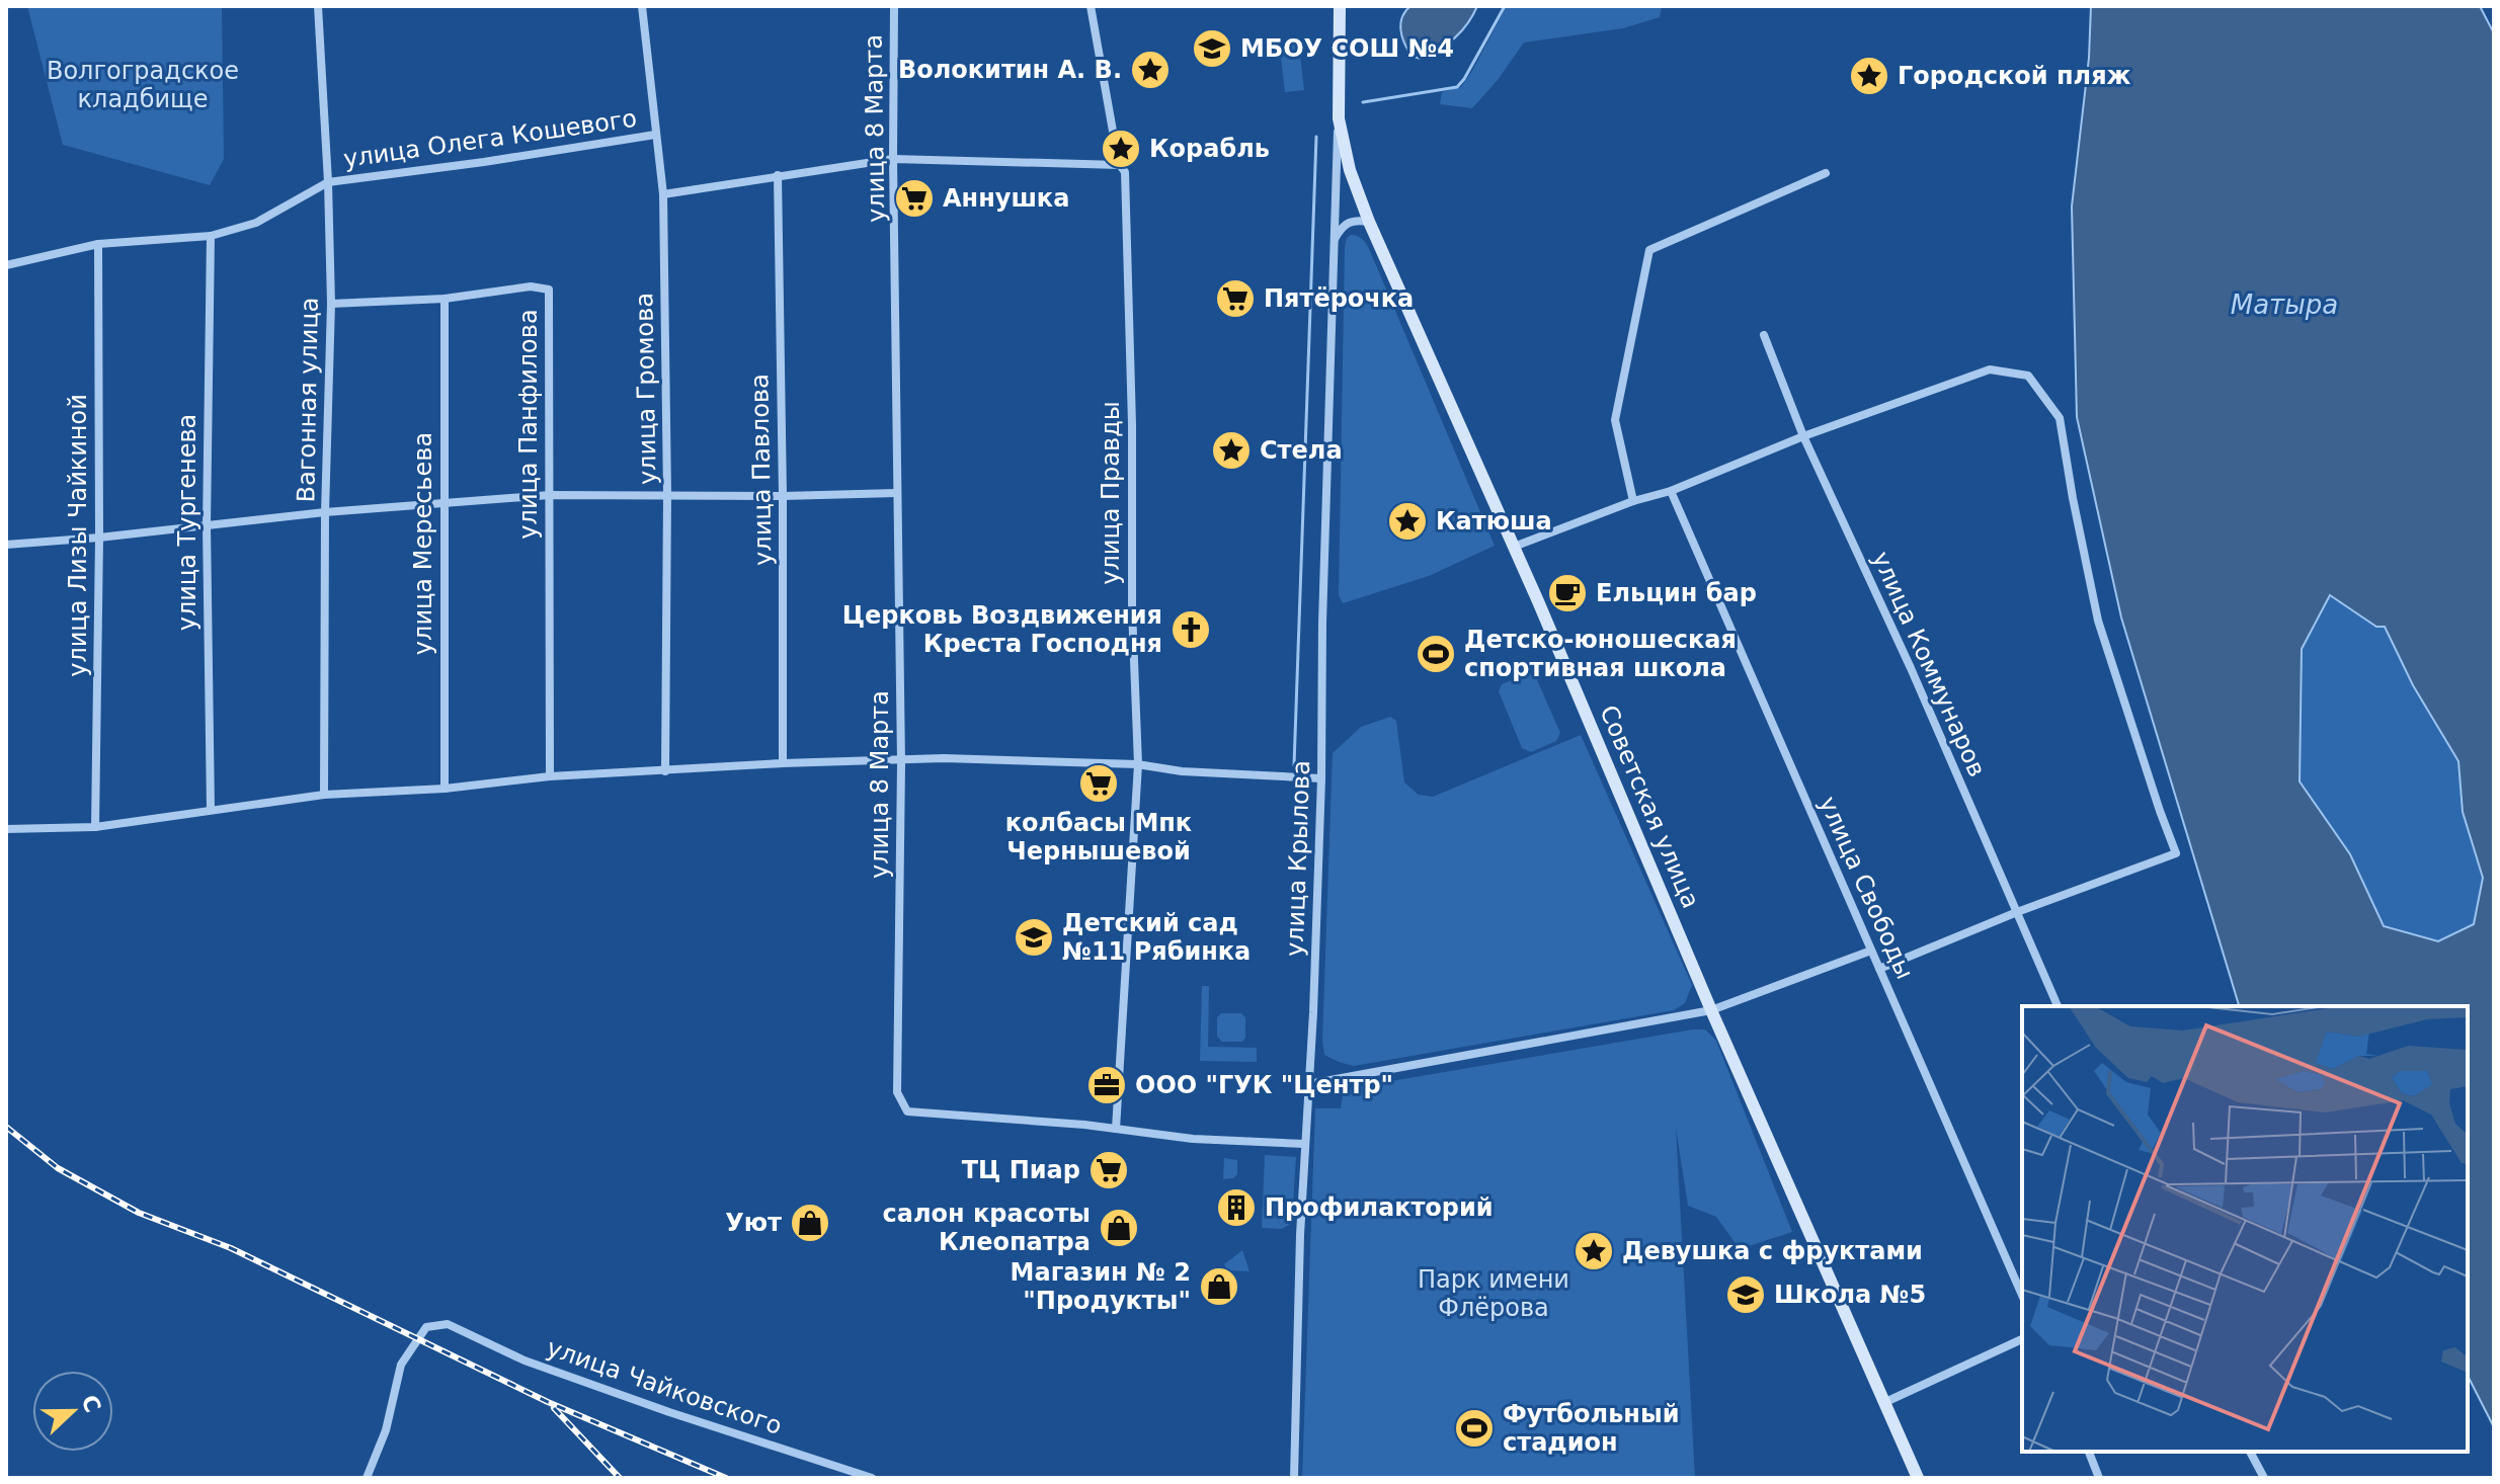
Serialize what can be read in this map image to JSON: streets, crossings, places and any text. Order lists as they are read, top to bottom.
{
  "streets": {
    "main road": ["Советская улица"],
    "street": [
      "улица 8 Марта",
      "улица Олега Кошевого",
      "улица Громова",
      "Вагонная улица",
      "улица Панфилова",
      "улица Павлова",
      "улица Правды",
      "улица Тургенева",
      "улица Лизы Чайкиной",
      "улица Мересьева",
      "улица Коммунаров",
      "улица Крылова",
      "улица Свободы",
      "улица Чайковского"
    ]
  },
  "crossings": [
    ["улица 8 Марта", "улица Правды"],
    ["улица 8 Марта", "улица Крылова"],
    ["улица Олега Кошевого", "улица Громова"],
    ["улица Олега Кошевого", "Вагонная улица"],
    ["улица Олега Кошевого", "улица Тургенева"],
    ["улица Олега Кошевого", "улица Лизы Чайкиной"],
    ["Вагонная улица", "улица Панфилова"],
    ["улица Панфилова", "улица Мересьева"],
    ["Советская улица", "улица Крылова"]
  ],
  "water": ["Матыра"],
  "parks": ["Волгоградское кладбище", "Парк имени Флёрова"],
  "places": {
    "school or university": ["МБОУ СОШ №4", "Детский сад №11 Рябинка", "Школа №5"],
    "place": [
      "Волокитин А. В.",
      "Городской пляж",
      "Корабль",
      "Стела",
      "Катюша",
      "Девушка с фруктами"
    ],
    "supermarket": [
      "Аннушка",
      "Пятёрочка",
      "колбасы Мпк Чернышевой",
      "ТЦ Пиар"
    ],
    "cafe": ["Ельцин бар"],
    "church": ["Церковь Воздвижения Креста Господня"],
    "sports": ["Детско-юношеская спортивная школа", "Футбольный стадион"],
    "office": ["ООО \"ГУК \"Центр\""],
    "building": ["Профилакторий"],
    "shop": ["Уют", "салон красоты Клеопатра", "Магазин № 2 \"Продукты\""]
  },
  "north": "right"
}
